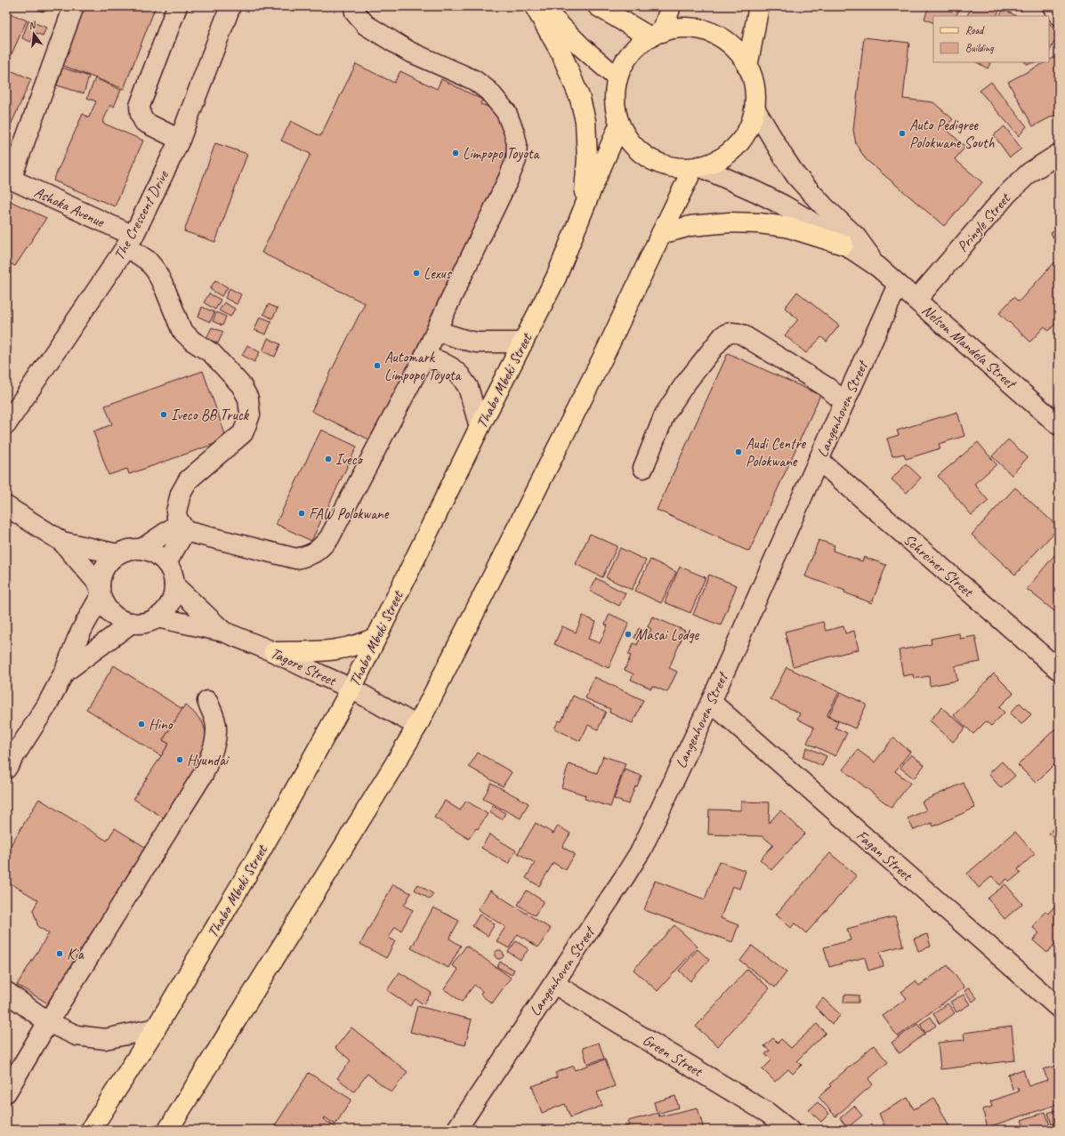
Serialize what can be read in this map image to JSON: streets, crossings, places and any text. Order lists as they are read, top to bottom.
{
  "streets": {
    "main road": ["Thabo Mbeki Street"],
    "street": [
      "Ashoka Avenue",
      "The Crescent Drive",
      "Pringle Street",
      "Nelson Mandela Street",
      "Langenhoven Street",
      "Schreiner Street",
      "Tagore Street",
      "Fagan Street",
      "Green Street"
    ]
  },
  "crossings": [
    ["Ashoka Avenue", "The Crescent Drive"],
    ["Pringle Street", "Nelson Mandela Street"],
    ["Nelson Mandela Street", "Langenhoven Street"],
    ["Thabo Mbeki Street", "Tagore Street"],
    ["Langenhoven Street", "Schreiner Street"],
    ["Langenhoven Street", "Fagan Street"],
    ["Langenhoven Street", "Green Street"]
  ],
  "places": [
    "Auto Pedigree Polokwane South",
    "Limpopo Toyota",
    "Lexus",
    "Automark Limpopo Toyota",
    "Iveco BB Truck",
    "Audi Centre Polokwane",
    "Iveco",
    "FAW Polokwane",
    "Masai Lodge",
    "Hino",
    "Hyundai",
    "Kia"
  ],
  "legend": ["Road", "Building"],
  "north": "top"
}
